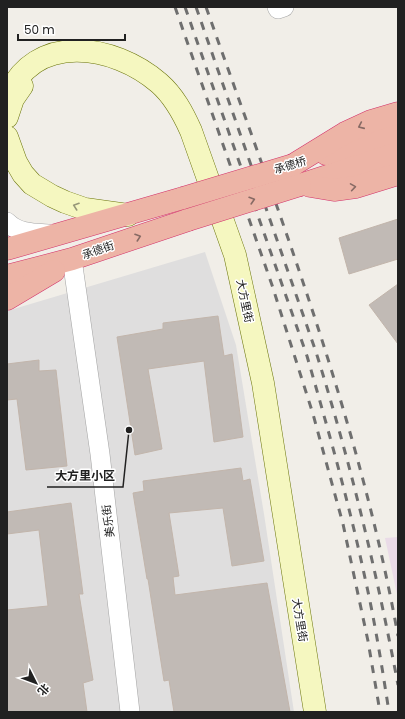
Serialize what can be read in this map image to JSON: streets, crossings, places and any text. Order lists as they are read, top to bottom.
{
  "streets": {
    "highway": ["承德桥", "承德街"],
    "main road": ["大方里街"],
    "street": ["美乐街"]
  },
  "crossings": [
    ["承德桥", "承德街"],
    ["承德街", "美乐街"]
  ],
  "places": ["大方里小区"],
  "scale_bar": "50 m",
  "north": "bottom right"
}
